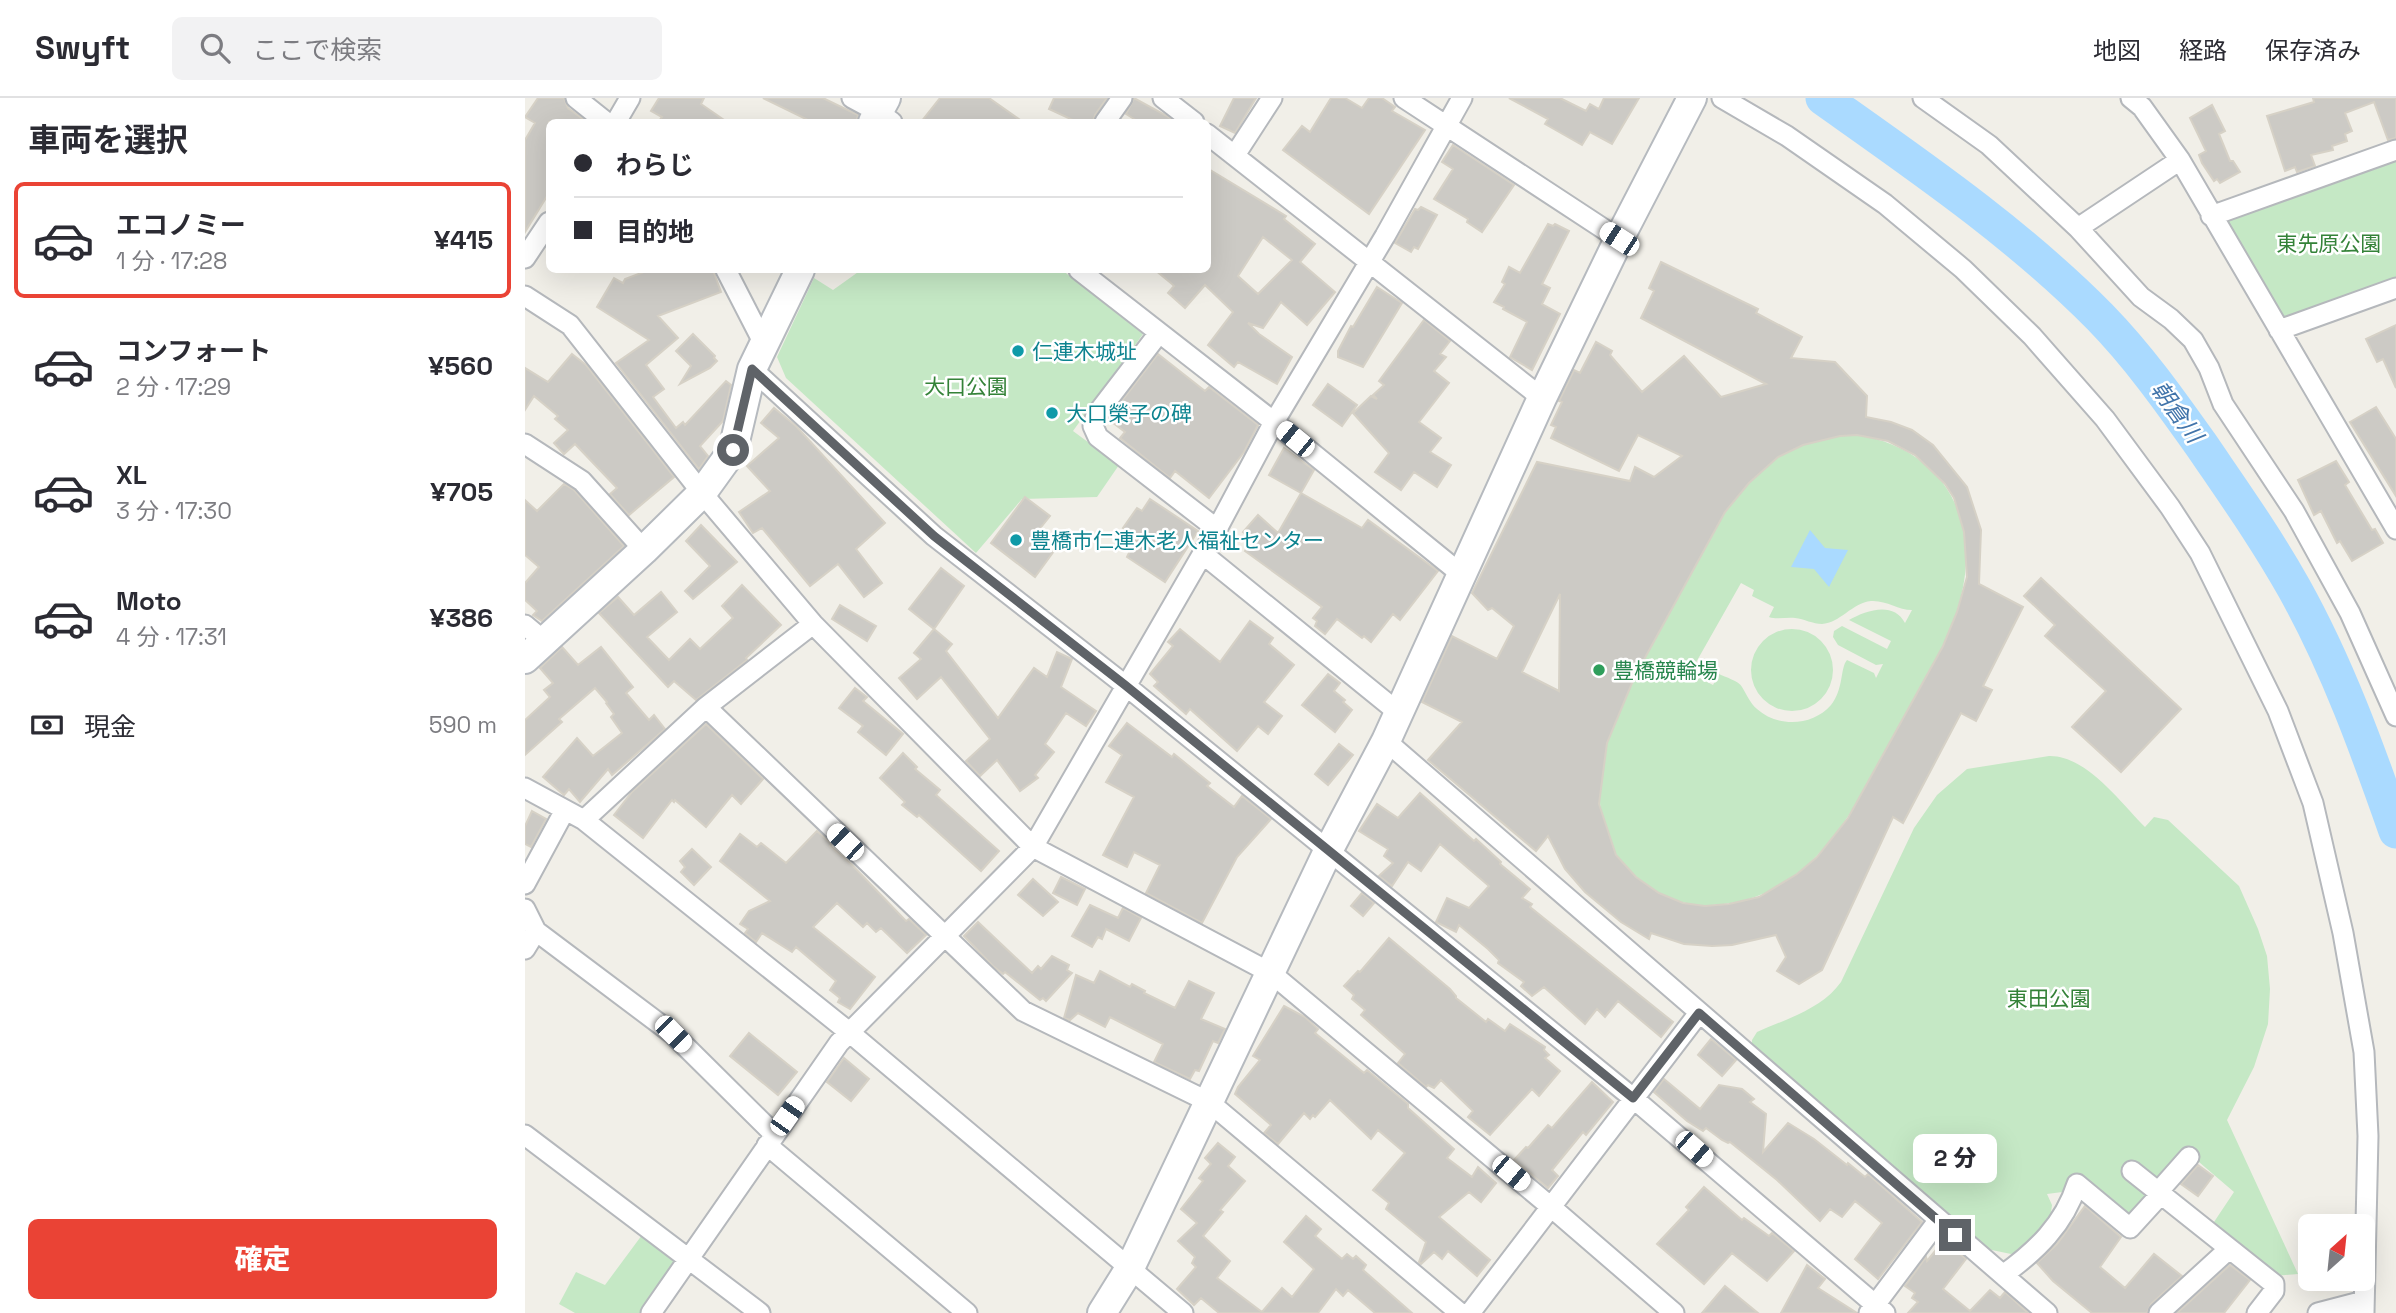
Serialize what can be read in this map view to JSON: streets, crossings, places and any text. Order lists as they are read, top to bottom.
{
  "water": ["朝倉川"],
  "parks": ["東先原公園", "大口公園", "東田公園"],
  "places": [
    "仁連木城址",
    "大口榮子の碑",
    "豊橋市仁連木老人福祉センター",
    "豊橋競輪場"
  ],
  "north": "top right",
  "page": {
    "header": "Swyft",
    "search": "ここで検索",
    "nav": ["地図", "経路", "保存済み"],
    "heading": "車両を選択",
    "banner": ["わらじ", "目的地"],
    "list": [
      {
        "name": "エコノミー",
        "note": "1 分 · 17:28",
        "value": "¥415"
      },
      {
        "name": "コンフォート",
        "note": "2 分 · 17:29",
        "value": "¥560"
      },
      {
        "name": "XL",
        "note": "3 分 · 17:30",
        "value": "¥705"
      },
      {
        "name": "Moto",
        "note": "4 分 · 17:31",
        "value": "¥386"
      }
    ],
    "pay": ["現金", "590 m"],
    "bubble": "2 分",
    "buttons": "確定"
  }
}
